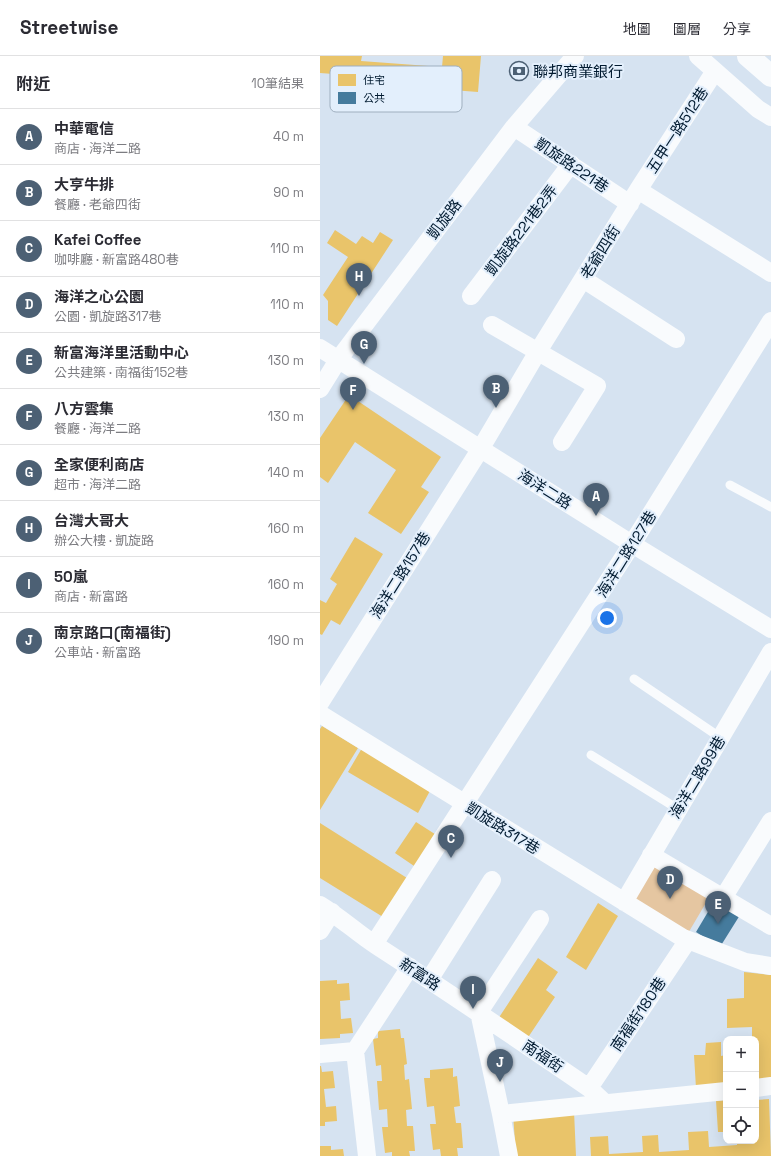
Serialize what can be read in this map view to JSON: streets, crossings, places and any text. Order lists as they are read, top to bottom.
{
  "streets": {
    "street": [
      "五甲一路512巷",
      "凱旋路221巷",
      "凱旋路",
      "凱旋路221巷2弄",
      "老爺四街",
      "海洋二路",
      "海洋二路127巷",
      "海洋二路157巷",
      "海洋二路99巷",
      "凱旋路317巷",
      "新富路",
      "南福街180巷",
      "南福街"
    ]
  },
  "crossings": [
    ["五甲一路512巷", "凱旋路221巷"],
    ["五甲一路512巷", "老爺四街"],
    ["凱旋路221巷", "凱旋路"],
    ["凱旋路221巷", "凱旋路221巷2弄"],
    ["凱旋路221巷", "老爺四街"],
    ["凱旋路", "海洋二路"],
    ["老爺四街", "海洋二路"],
    ["老爺四街", "海洋二路157巷"],
    ["海洋二路", "海洋二路127巷"],
    ["海洋二路", "海洋二路157巷"],
    ["海洋二路127巷", "凱旋路317巷"],
    ["海洋二路127巷", "新富路"],
    ["海洋二路99巷", "凱旋路317巷"],
    ["凱旋路317巷", "南福街180巷"],
    ["新富路", "南福街"],
    ["南福街180巷", "南福街"]
  ],
  "places": {
    "bank": ["聯邦商業銀行"]
  },
  "legend": ["住宅", "公共"],
  "page": {
    "header": "Streetwise",
    "nav": ["地圖", "圖層", "分享"],
    "heading": ["附近", "10筆結果"],
    "list": [
      {
        "mark": "A",
        "name": "中華電信",
        "note": "商店 · 海洋二路",
        "value": "40 m"
      },
      {
        "mark": "B",
        "name": "大亨牛排",
        "note": "餐廳 · 老爺四街",
        "value": "90 m"
      },
      {
        "mark": "C",
        "name": "Kafei Coffee",
        "note": "咖啡廳 · 新富路480巷",
        "value": "110 m"
      },
      {
        "mark": "D",
        "name": "海洋之心公園",
        "note": "公園 · 凱旋路317巷",
        "value": "110 m"
      },
      {
        "mark": "E",
        "name": "新富海洋里活動中心",
        "note": "公共建築 · 南福街152巷",
        "value": "130 m"
      },
      {
        "mark": "F",
        "name": "八方雲集",
        "note": "餐廳 · 海洋二路",
        "value": "130 m"
      },
      {
        "mark": "G",
        "name": "全家便利商店",
        "note": "超市 · 海洋二路",
        "value": "140 m"
      },
      {
        "mark": "H",
        "name": "台灣大哥大",
        "note": "辦公大樓 · 凱旋路",
        "value": "160 m"
      },
      {
        "mark": "I",
        "name": "50嵐",
        "note": "商店 · 新富路",
        "value": "160 m"
      },
      {
        "mark": "J",
        "name": "南京路口(南福街)",
        "note": "公車站 · 新富路",
        "value": "190 m"
      }
    ],
    "pins": [
      "H",
      "G",
      "B",
      "F",
      "A",
      "C",
      "D",
      "E",
      "I",
      "J"
    ],
    "map_buttons": ["+", "−"]
  }
}
